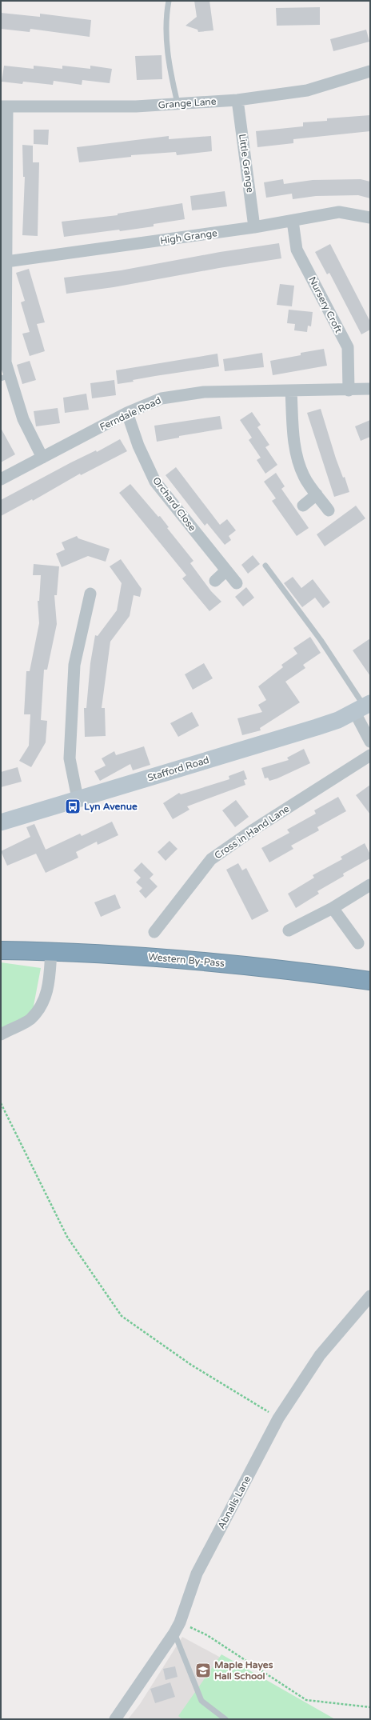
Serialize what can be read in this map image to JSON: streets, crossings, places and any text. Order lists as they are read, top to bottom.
{
  "streets": {
    "highway": ["Western By-Pass"],
    "street": [
      "Grange Lane",
      "Little Grange",
      "High Grange",
      "Nursery Croft",
      "Ferndale Road",
      "Orchard Close",
      "Stafford Road",
      "Cross in Hand Lane",
      "Abnalls Lane"
    ]
  },
  "crossings": [
    ["Grange Lane", "Little Grange"],
    ["Little Grange", "High Grange"],
    ["High Grange", "Nursery Croft"],
    ["Nursery Croft", "Ferndale Road"],
    ["Ferndale Road", "Orchard Close"]
  ],
  "places": {
    "bus stop": ["Lyn Avenue"],
    "school or university": ["Maple Hayes Hall School"]
  }
}
